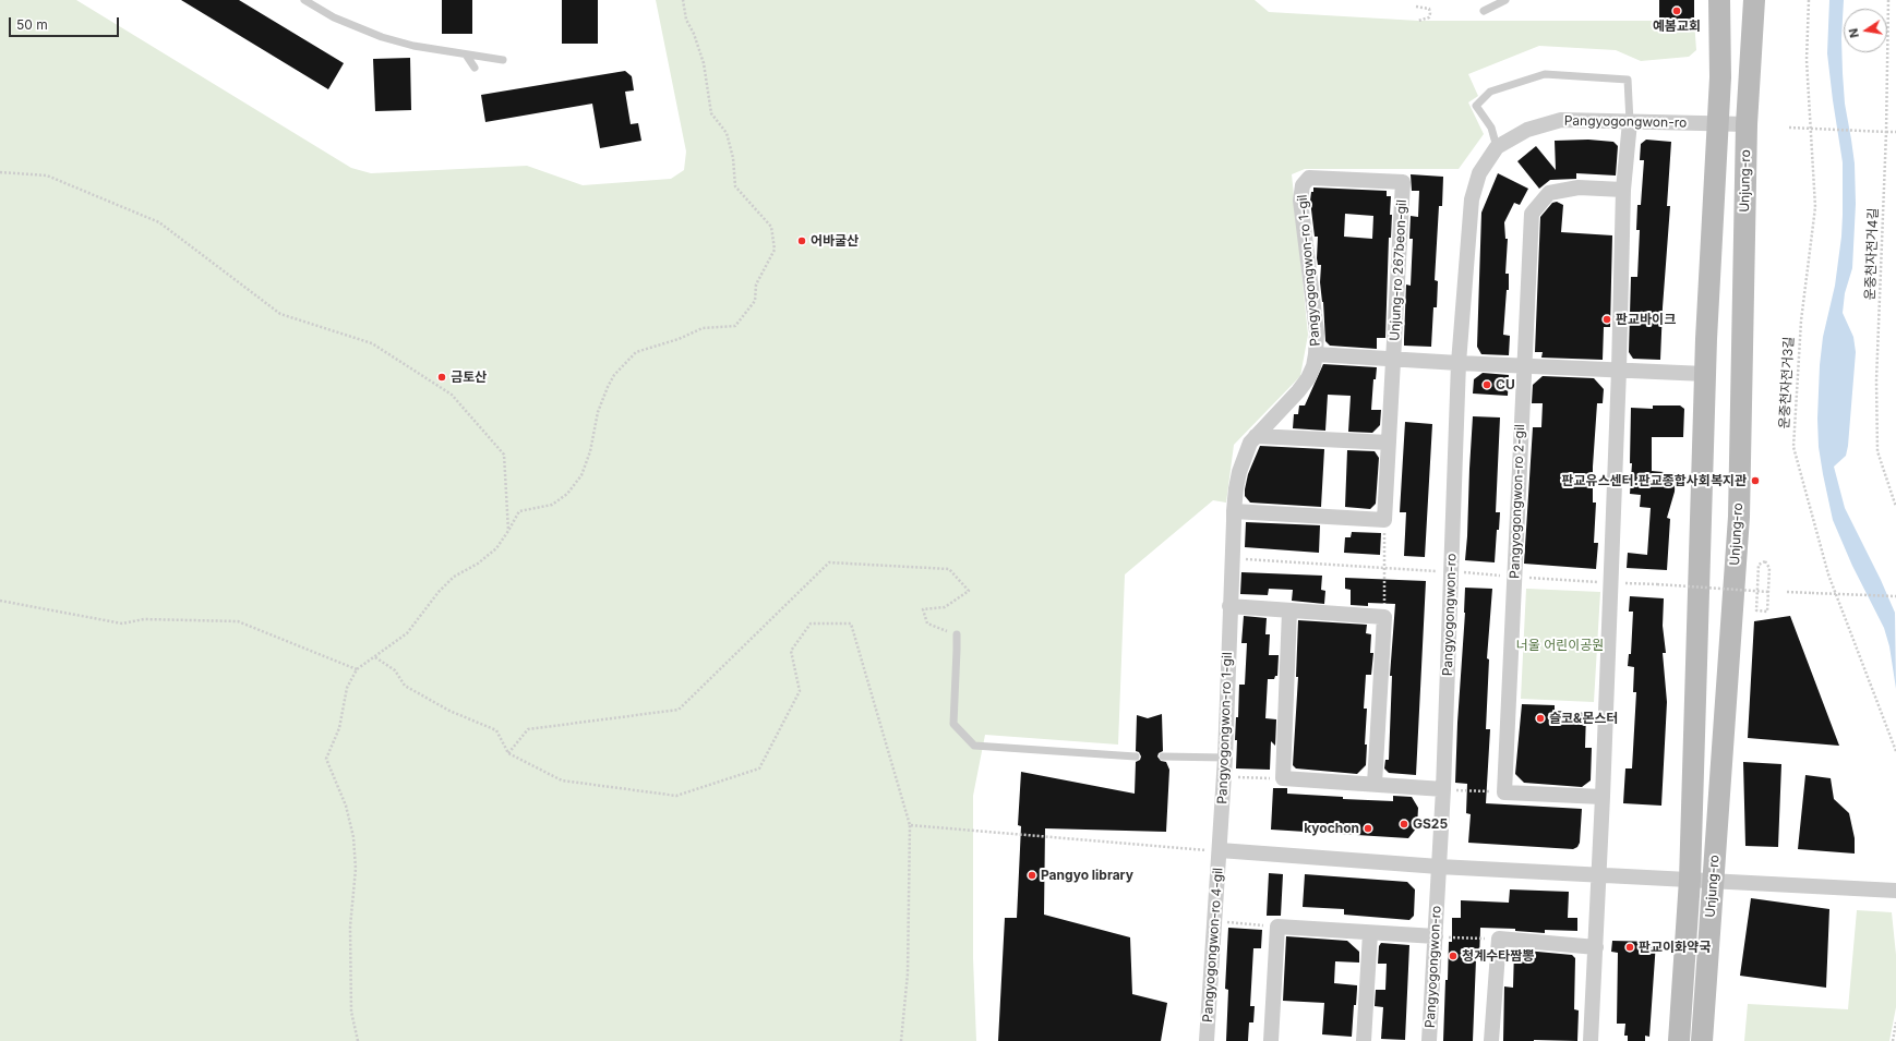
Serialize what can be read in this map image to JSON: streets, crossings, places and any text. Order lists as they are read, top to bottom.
{
  "streets": {
    "main road": ["Unjung-ro"],
    "street": [
      "Pangyogongwon-ro",
      "Pangyogongwon-ro 1-gil",
      "Unjung-ro 267beon-gil",
      "Pangyogongwon-ro 2-gil",
      "Pangyogongwon-ro 4-gil"
    ],
    "path": ["운중천자전거4길", "운중천자전거3길"]
  },
  "crossings": [
    ["Pangyogongwon-ro", "Unjung-ro"],
    ["Pangyogongwon-ro 1-gil", "Unjung-ro 267beon-gil"],
    ["Pangyogongwon-ro 1-gil", "Pangyogongwon-ro 4-gil"]
  ],
  "parks": ["너울 어린이공원"],
  "places": [
    "예봄교회",
    "어바굴산",
    "판교바이크",
    "금토산",
    "CU",
    "판교유스센터.판교종합사회복지관",
    "슬코&몬스터",
    "GS25",
    "kyochon",
    "Pangyo library",
    "판교이화약국",
    "청계수타짬뽕"
  ],
  "scale_bar": "50 m",
  "north": "left"
}
